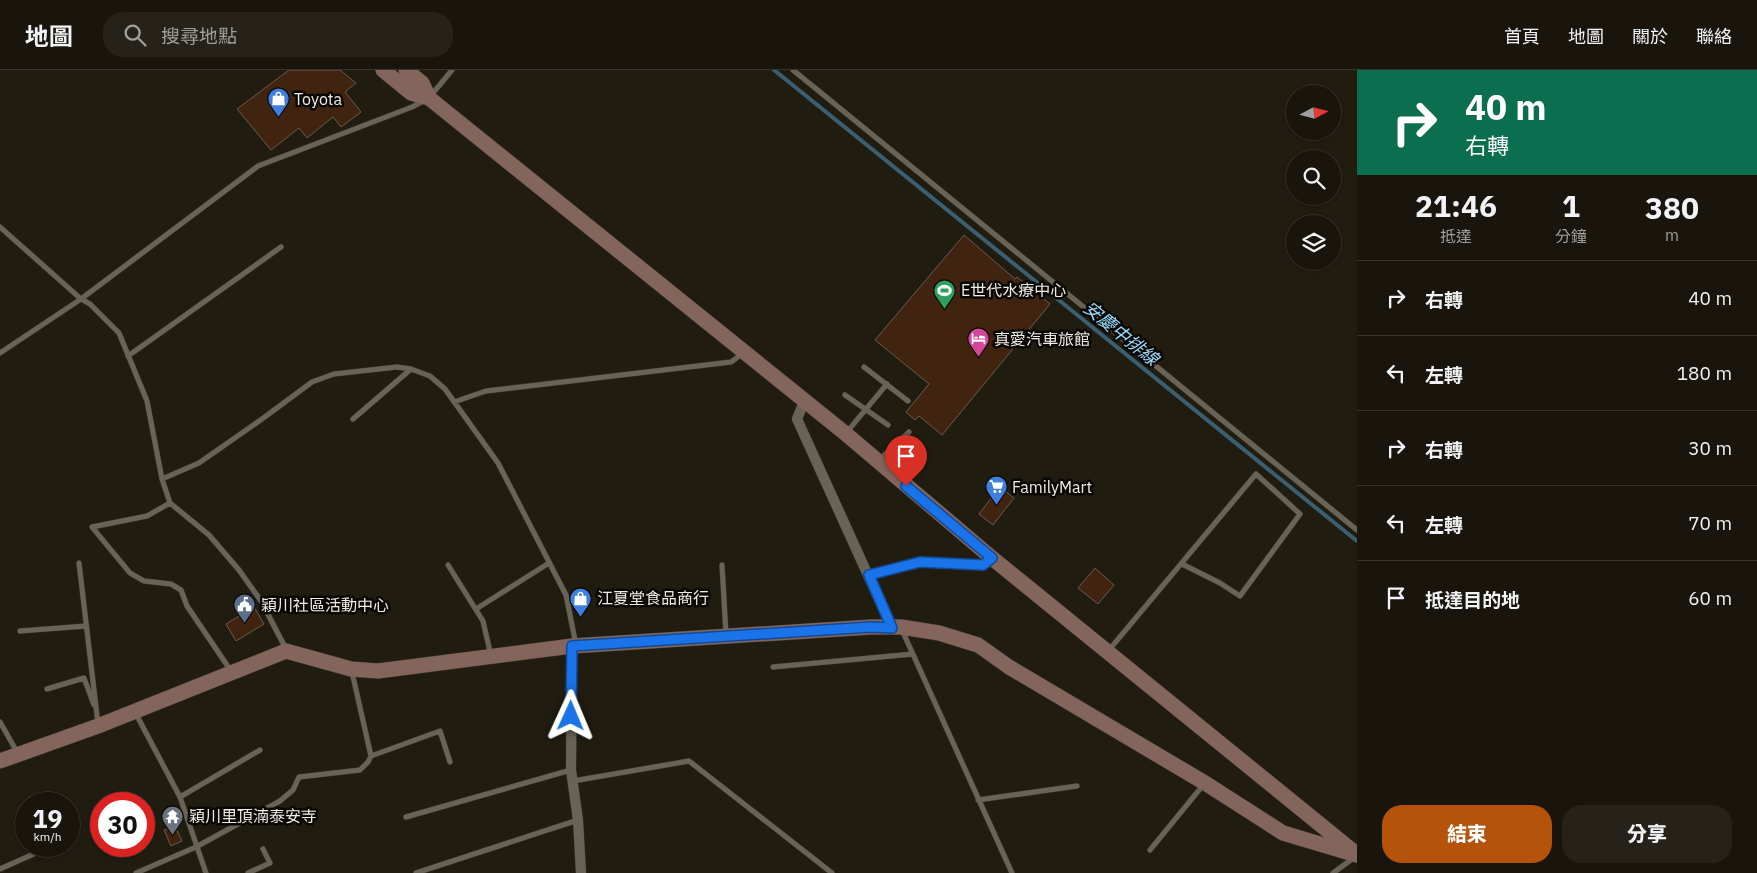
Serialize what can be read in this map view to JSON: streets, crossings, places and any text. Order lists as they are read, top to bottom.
{
  "water": ["安慶中排線"],
  "places": {
    "shop": ["Toyota", "江夏堂食品商行"],
    "sports": ["E世代水療中心"],
    "hotel": ["真愛汽車旅館"],
    "supermarket": ["FamilyMart"],
    "public building": ["穎川社區活動中心"],
    "temple": ["穎川里頂湳泰安寺"]
  },
  "north": "right",
  "page": {
    "header": "地圖",
    "search": "搜尋地點",
    "nav": [
      "首頁",
      "地圖",
      "關於",
      "聯絡"
    ],
    "turn": ["40 m", "右轉"],
    "eta": [
      "21:46",
      "抵達",
      "1",
      "分鐘",
      "380",
      "m"
    ],
    "list": [
      {
        "name": "右轉",
        "value": "40 m"
      },
      {
        "name": "左轉",
        "value": "180 m"
      },
      {
        "name": "右轉",
        "value": "30 m"
      },
      {
        "name": "左轉",
        "value": "70 m"
      },
      {
        "name": "抵達目的地",
        "value": "60 m"
      }
    ],
    "speed": "19 km/h",
    "limit": "30",
    "buttons": ["結束", "分享"]
  }
}
